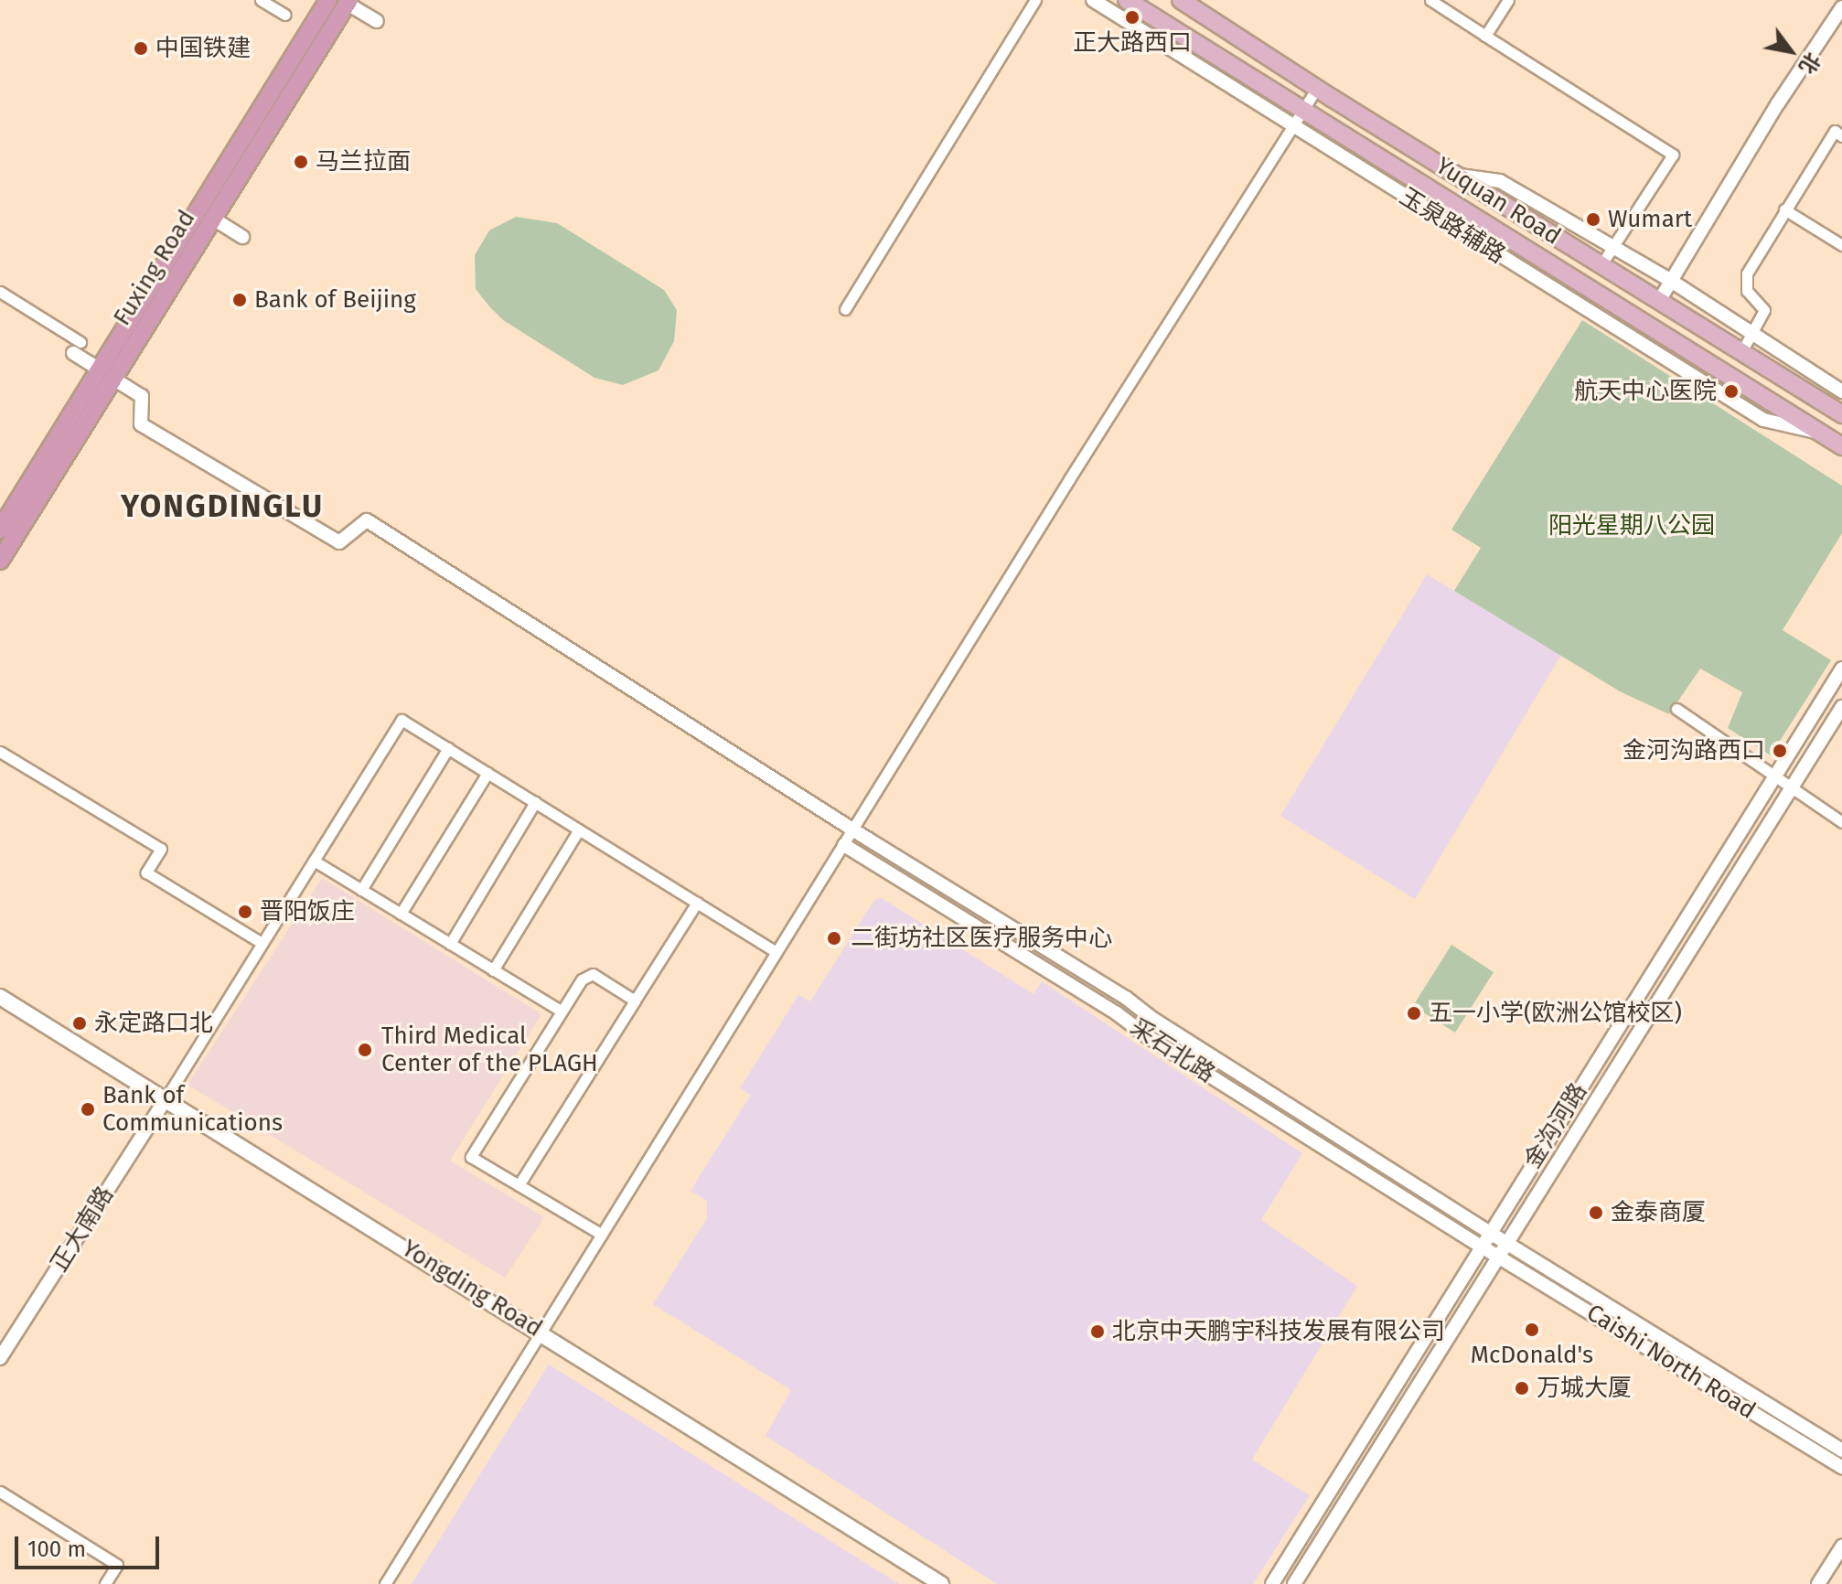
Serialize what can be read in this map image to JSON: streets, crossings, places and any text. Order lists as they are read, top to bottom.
{
  "streets": {
    "highway": ["Fuxing Road"],
    "main road": ["Yuquan Road", "Yongding Road"],
    "street": [
      "玉泉路辅路",
      "采石北路",
      "金沟河路",
      "正大南路",
      "Caishi North Road"
    ]
  },
  "crossings": [
    ["Yuquan Road", "玉泉路辅路"],
    ["Fuxing Road", "采石北路"],
    ["采石北路", "金沟河路"],
    ["采石北路", "Caishi North Road"],
    ["金沟河路", "Caishi North Road"],
    ["正大南路", "Yongding Road"]
  ],
  "districts": ["YONGDINGLU"],
  "parks": ["阳光星期八公园"],
  "places": [
    "正大路西口",
    "中国铁建",
    "马兰拉面",
    "Wumart",
    "Bank of Beijing",
    "航天中心医院",
    "金河沟路西口",
    "晋阳饭庄",
    "二街坊社区医疗服务中心",
    "五一小学(欧洲公馆校区)",
    "永定路口北",
    "Third Medical Center of the PLAGH",
    "Bank of Communications",
    "金泰商厦",
    "McDonald's",
    "北京中天鹏宇科技发展有限公司",
    "万城大厦"
  ],
  "scale_bar": "100 m",
  "north": "bottom right"
}
